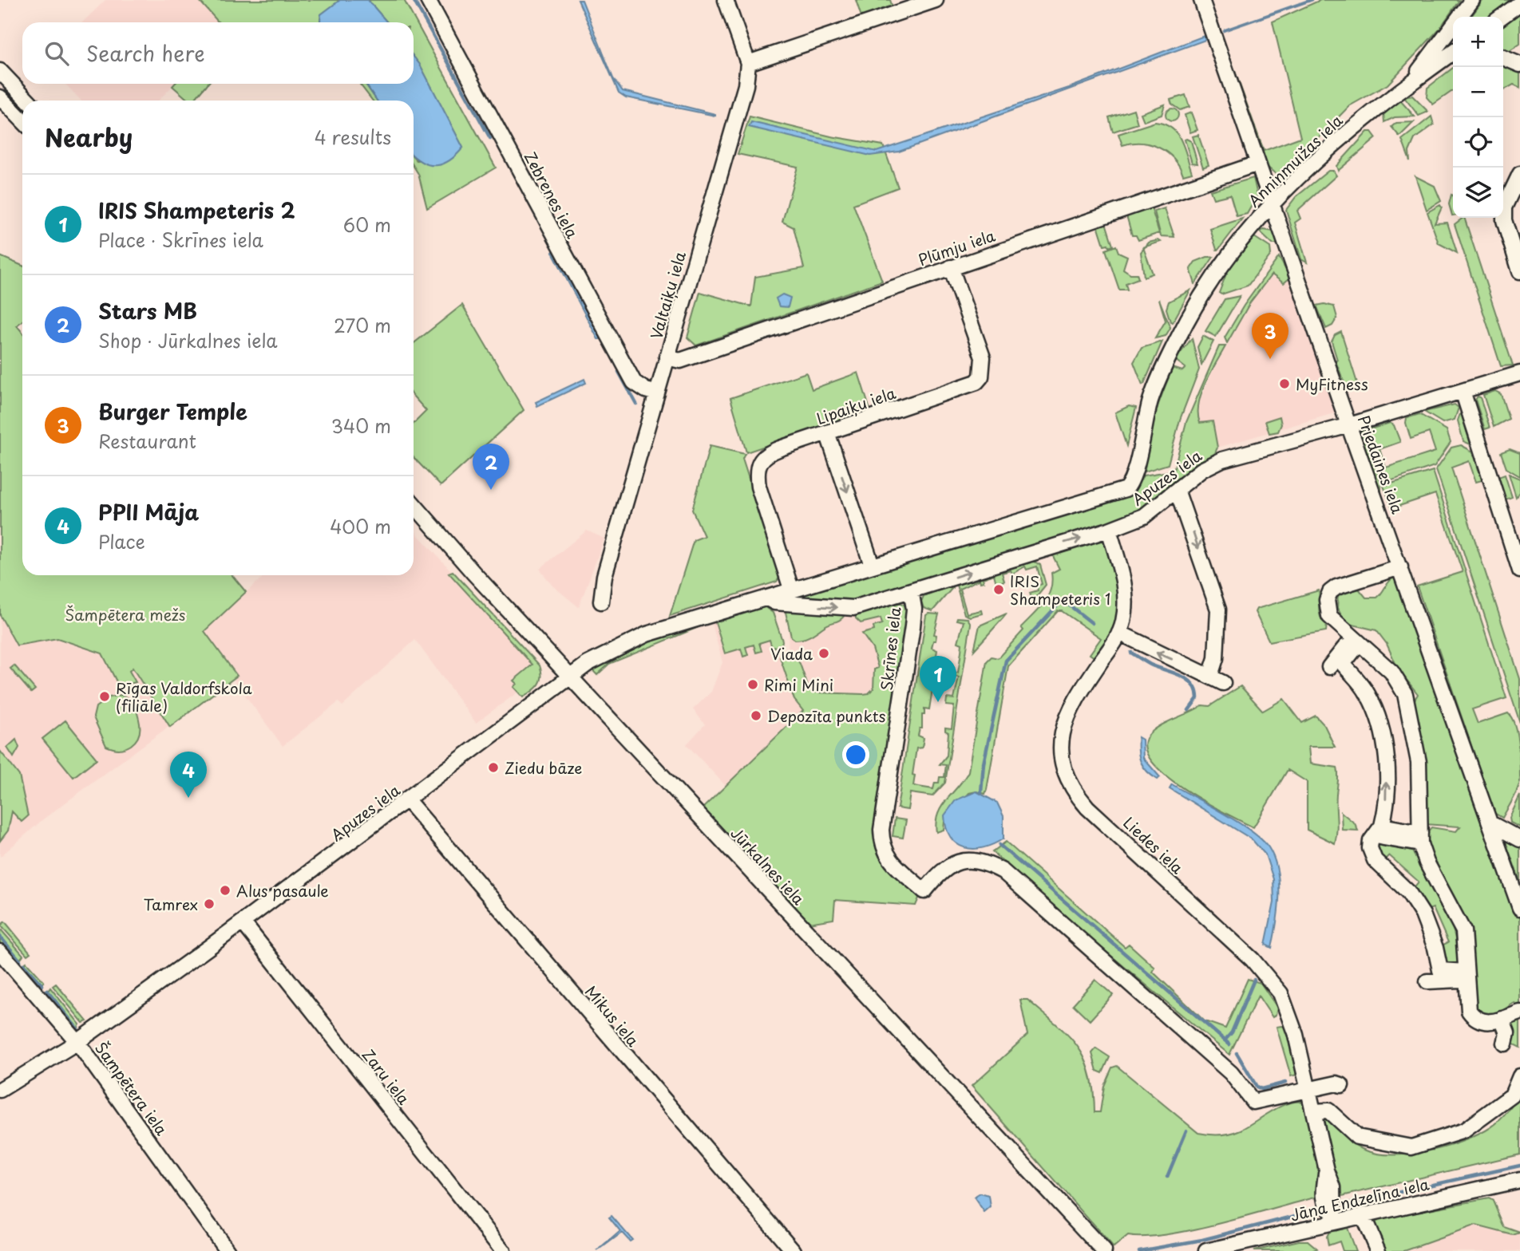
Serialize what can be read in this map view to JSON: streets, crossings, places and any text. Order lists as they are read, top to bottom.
{
  "streets": {
    "street": [
      "Anniņmuižas iela",
      "Zebrenes iela",
      "Plūmju iela",
      "Valtaiķu iela",
      "Lipaiķu iela",
      "Priedaines iela",
      "Apuzes iela",
      "Skrīnes iela",
      "Liedes iela",
      "Jūrkalnes iela",
      "Mikus iela",
      "Zaru iela",
      "Šampētera iela",
      "Jāņa Endzelīna iela"
    ]
  },
  "crossings": [
    ["Anniņmuižas iela", "Priedaines iela"],
    ["Anniņmuižas iela", "Apuzes iela"],
    ["Zebrenes iela", "Valtaiķu iela"],
    ["Plūmju iela", "Valtaiķu iela"],
    ["Plūmju iela", "Lipaiķu iela"],
    ["Plūmju iela", "Priedaines iela"],
    ["Lipaiķu iela", "Apuzes iela"],
    ["Priedaines iela", "Apuzes iela"],
    ["Apuzes iela", "Skrīnes iela"],
    ["Apuzes iela", "Liedes iela"],
    ["Apuzes iela", "Jūrkalnes iela"],
    ["Apuzes iela", "Mikus iela"],
    ["Apuzes iela", "Zaru iela"],
    ["Apuzes iela", "Šampētera iela"],
    ["Skrīnes iela", "Liedes iela"],
    ["Liedes iela", "Jāņa Endzelīna iela"]
  ],
  "parks": ["Šampētera mežs"],
  "places": [
    "MyFitness",
    "IRIS Shampeteris 1",
    "Viada",
    "Rimi Mini",
    "Rīgas Valdorfskola (filiāle)",
    "Depozīta punkts",
    "Ziedu bāze",
    "Alus pasaule",
    "Tamrex"
  ],
  "page": {
    "map_buttons": ["+", "−"],
    "search": "Search here",
    "heading": ["Nearby", "4 results"],
    "list": [
      {
        "mark": "1",
        "name": "IRIS Shampeteris 2",
        "note": "Place · Skrīnes iela",
        "value": "60 m"
      },
      {
        "mark": "2",
        "name": "Stars MB",
        "note": "Shop · Jūrkalnes iela",
        "value": "270 m"
      },
      {
        "mark": "3",
        "name": "Burger Temple",
        "note": "Restaurant",
        "value": "340 m"
      },
      {
        "mark": "4",
        "name": "PPII Māja",
        "note": "Place",
        "value": "400 m"
      }
    ],
    "pins": [
      "3",
      "2",
      "1",
      "4"
    ]
  }
}
